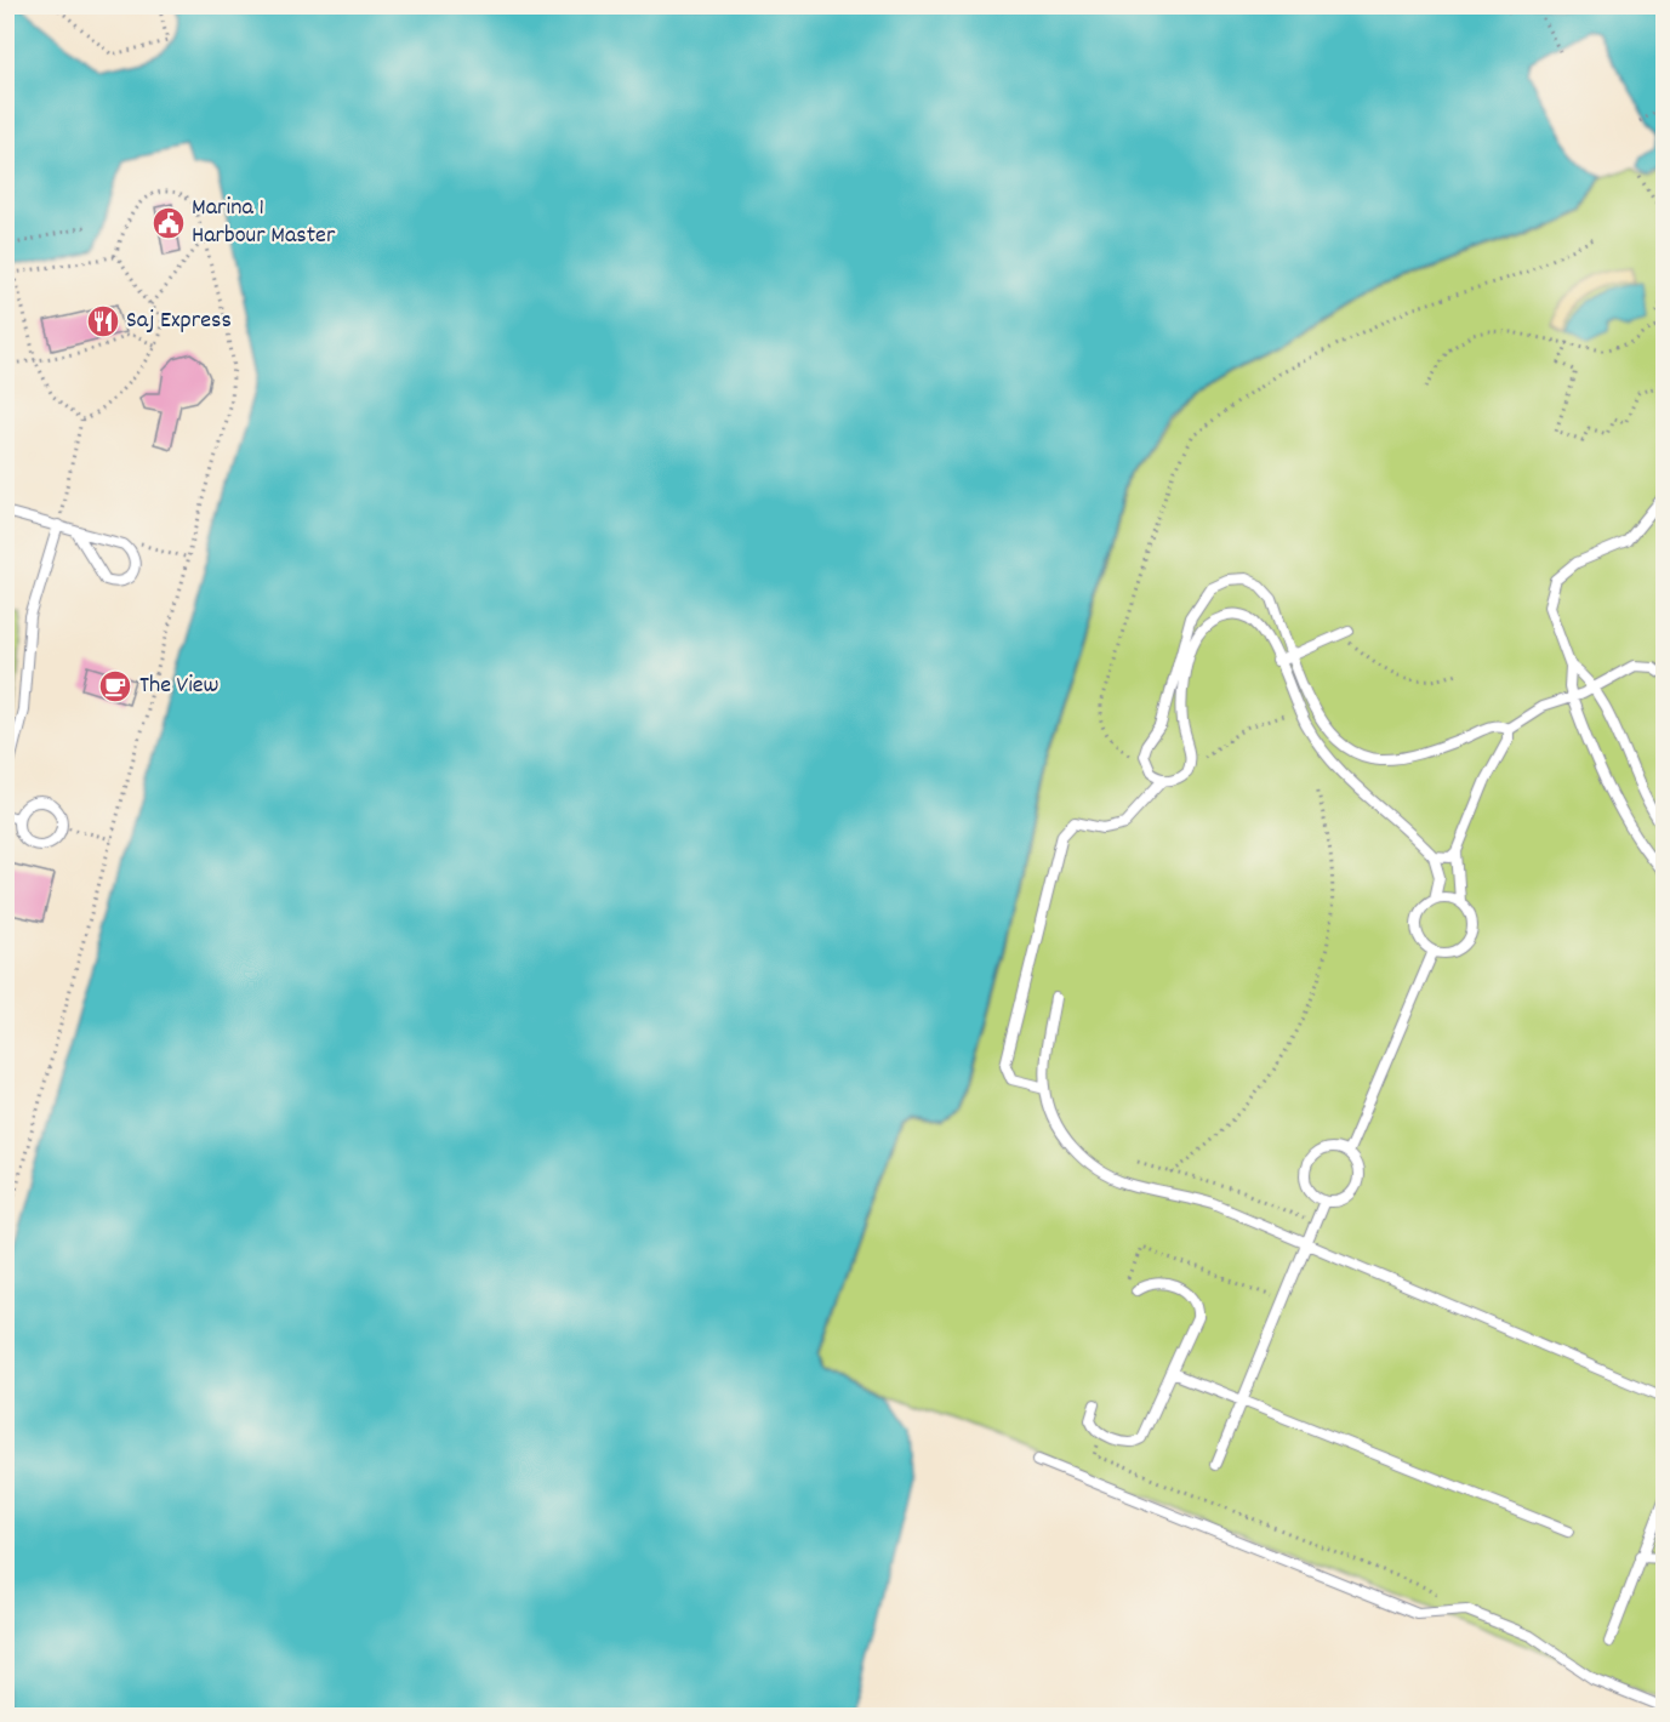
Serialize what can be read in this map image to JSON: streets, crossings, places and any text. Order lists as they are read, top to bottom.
{
  "places": {
    "public building": ["Marina 1 Harbour Master"],
    "restaurant": ["Saj Express"],
    "cafe": ["The View"]
  }
}
